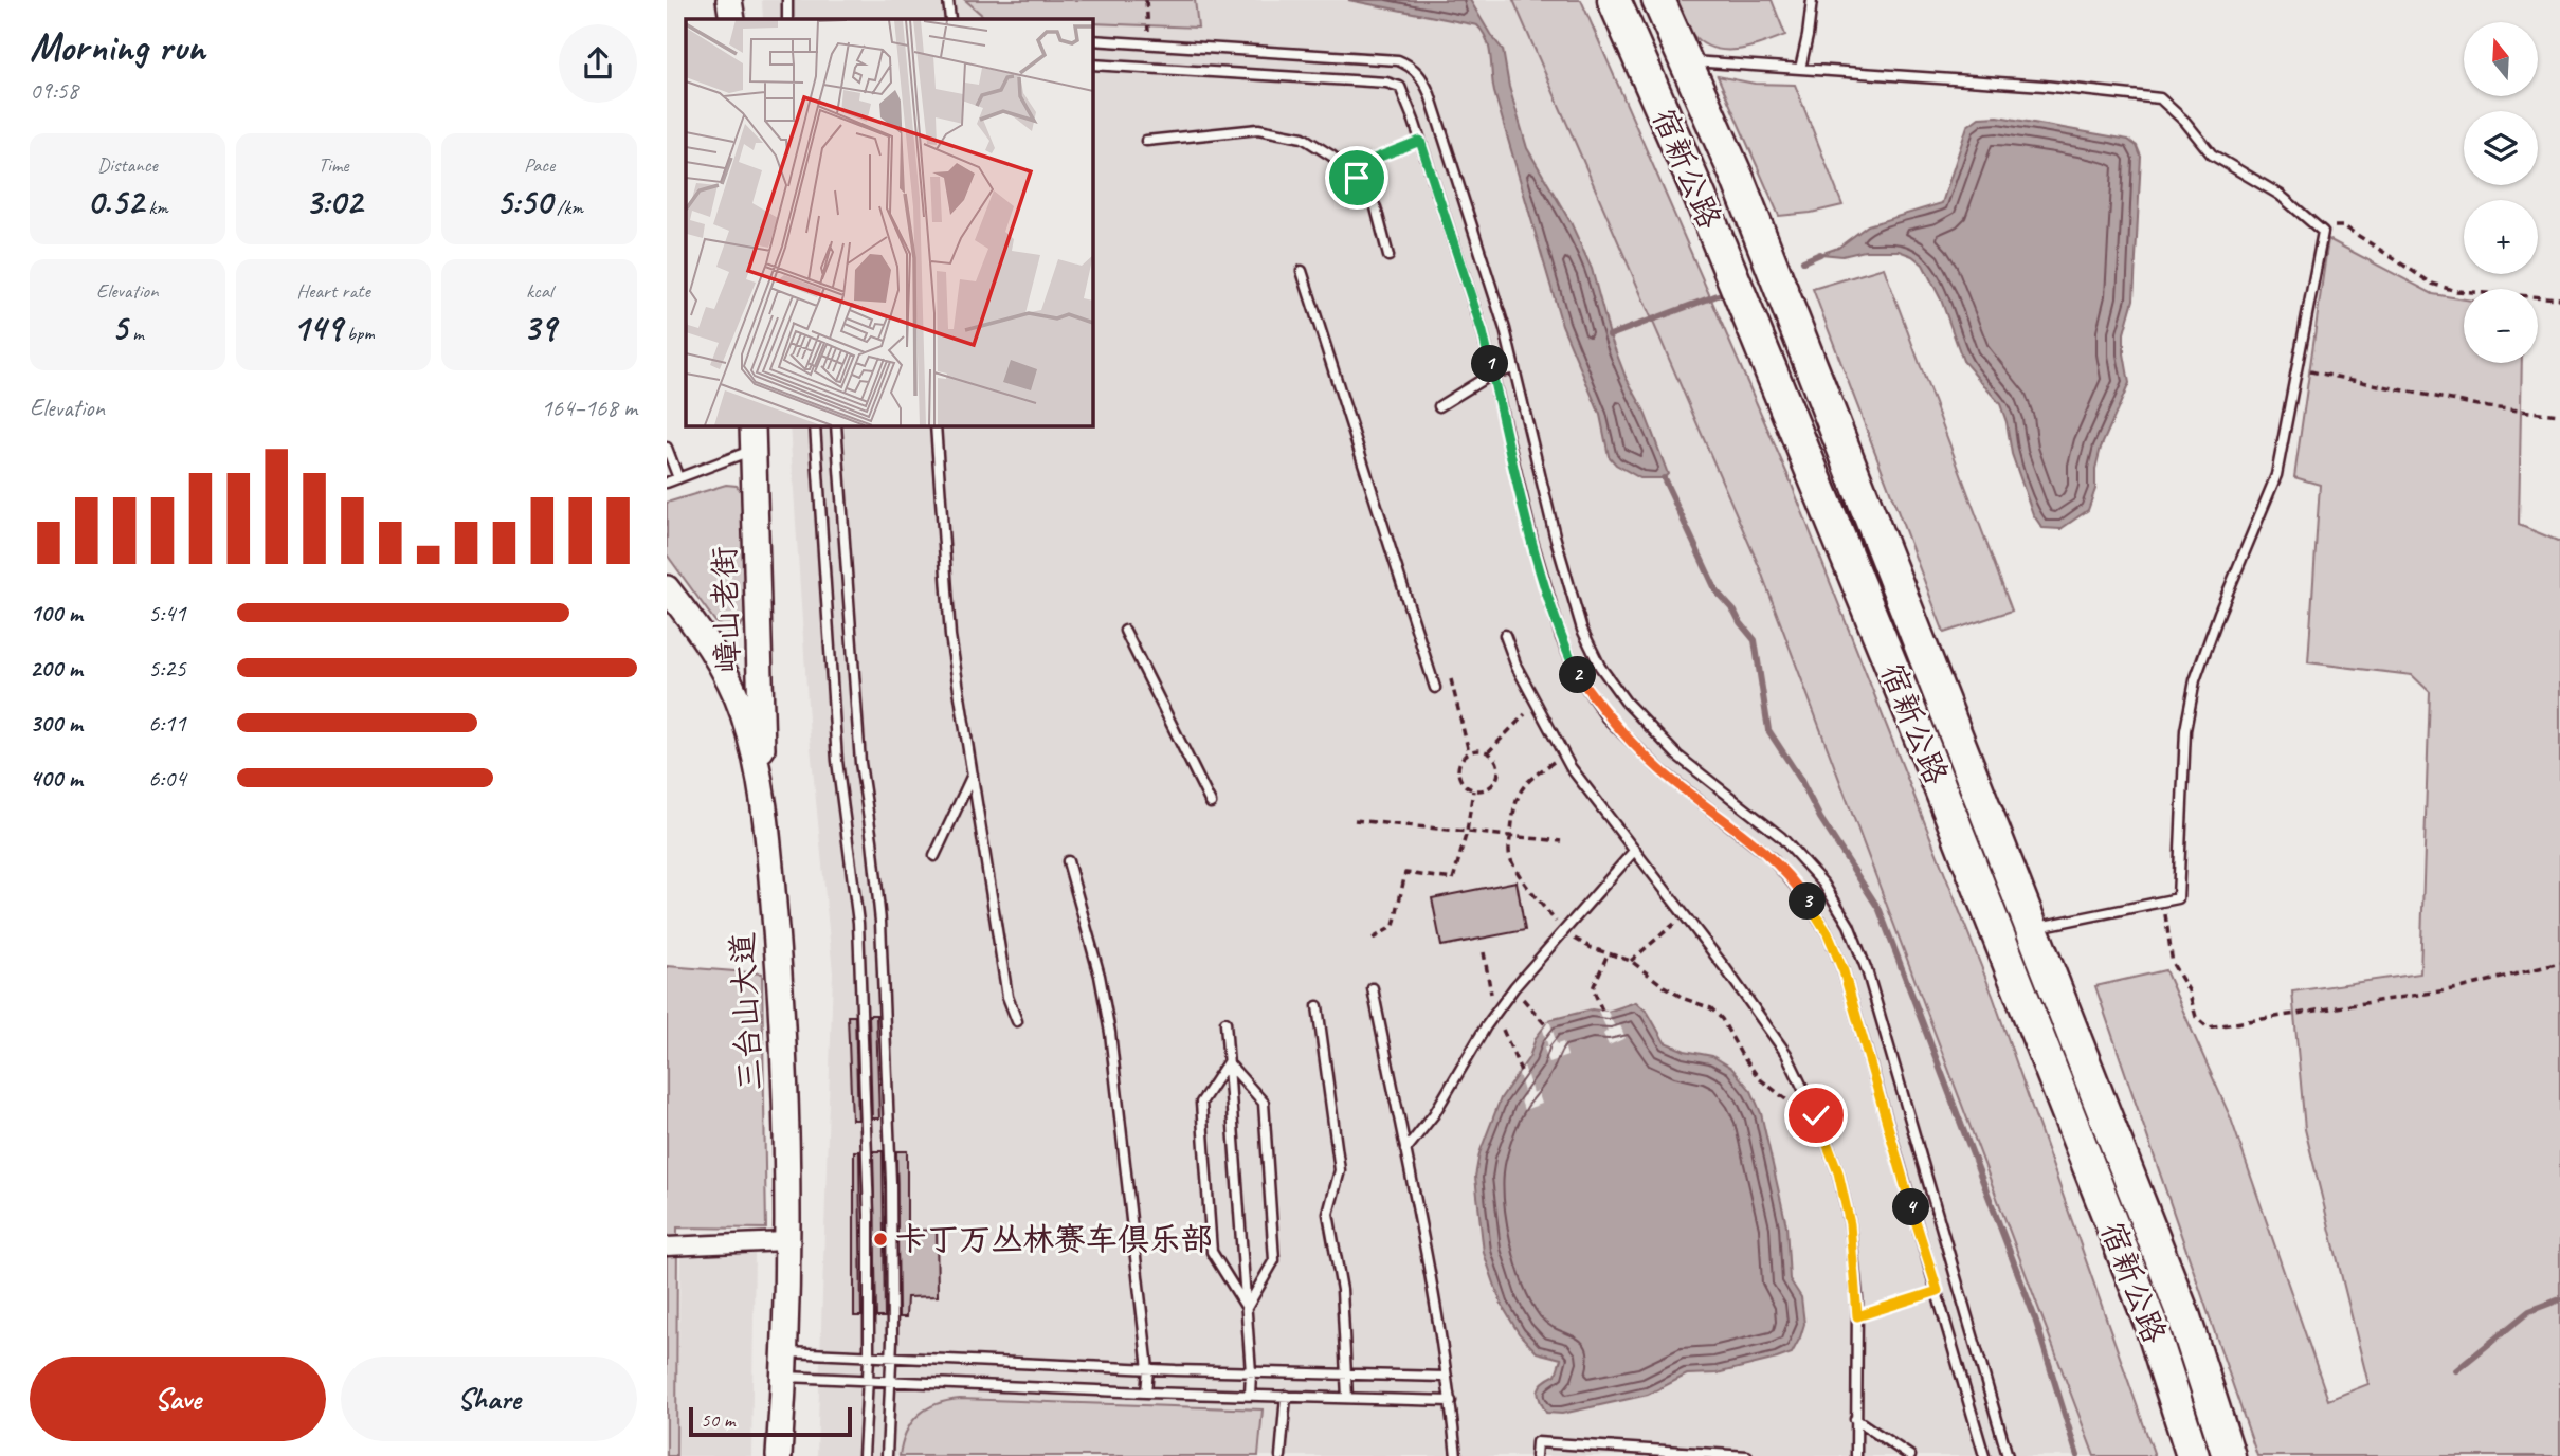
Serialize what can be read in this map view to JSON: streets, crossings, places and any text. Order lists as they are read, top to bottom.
{
  "streets": {
    "highway": ["宿新公路"],
    "main road": ["嶂山老街", "三台山大道"]
  },
  "crossings": [
    ["嶂山老街", "三台山大道"]
  ],
  "places": ["卡丁万丛林赛车俱乐部"],
  "scale_bar": "50 m",
  "north": "top",
  "page": {
    "heading": ["Morning run", "09:58"],
    "map_buttons": ["+", "−"],
    "stats": [
      ["Distance", "0.52 km"],
      ["Time", "3:02"],
      ["Pace", "5:50 /km"],
      ["Elevation", "5 m"],
      ["Heart rate", "149 bpm"],
      ["kcal", "39"]
    ],
    "pins": [
      "1",
      "2",
      "3",
      "4"
    ],
    "chart": ["Elevation", "164–168 m"],
    "list": [
      {
        "name": "100 m",
        "note": "5:41"
      },
      {
        "name": "200 m",
        "note": "5:25"
      },
      {
        "name": "300 m",
        "note": "6:11"
      },
      {
        "name": "400 m",
        "note": "6:04"
      }
    ],
    "buttons": ["Save", "Share"],
    "scale": "50 m"
  }
}
